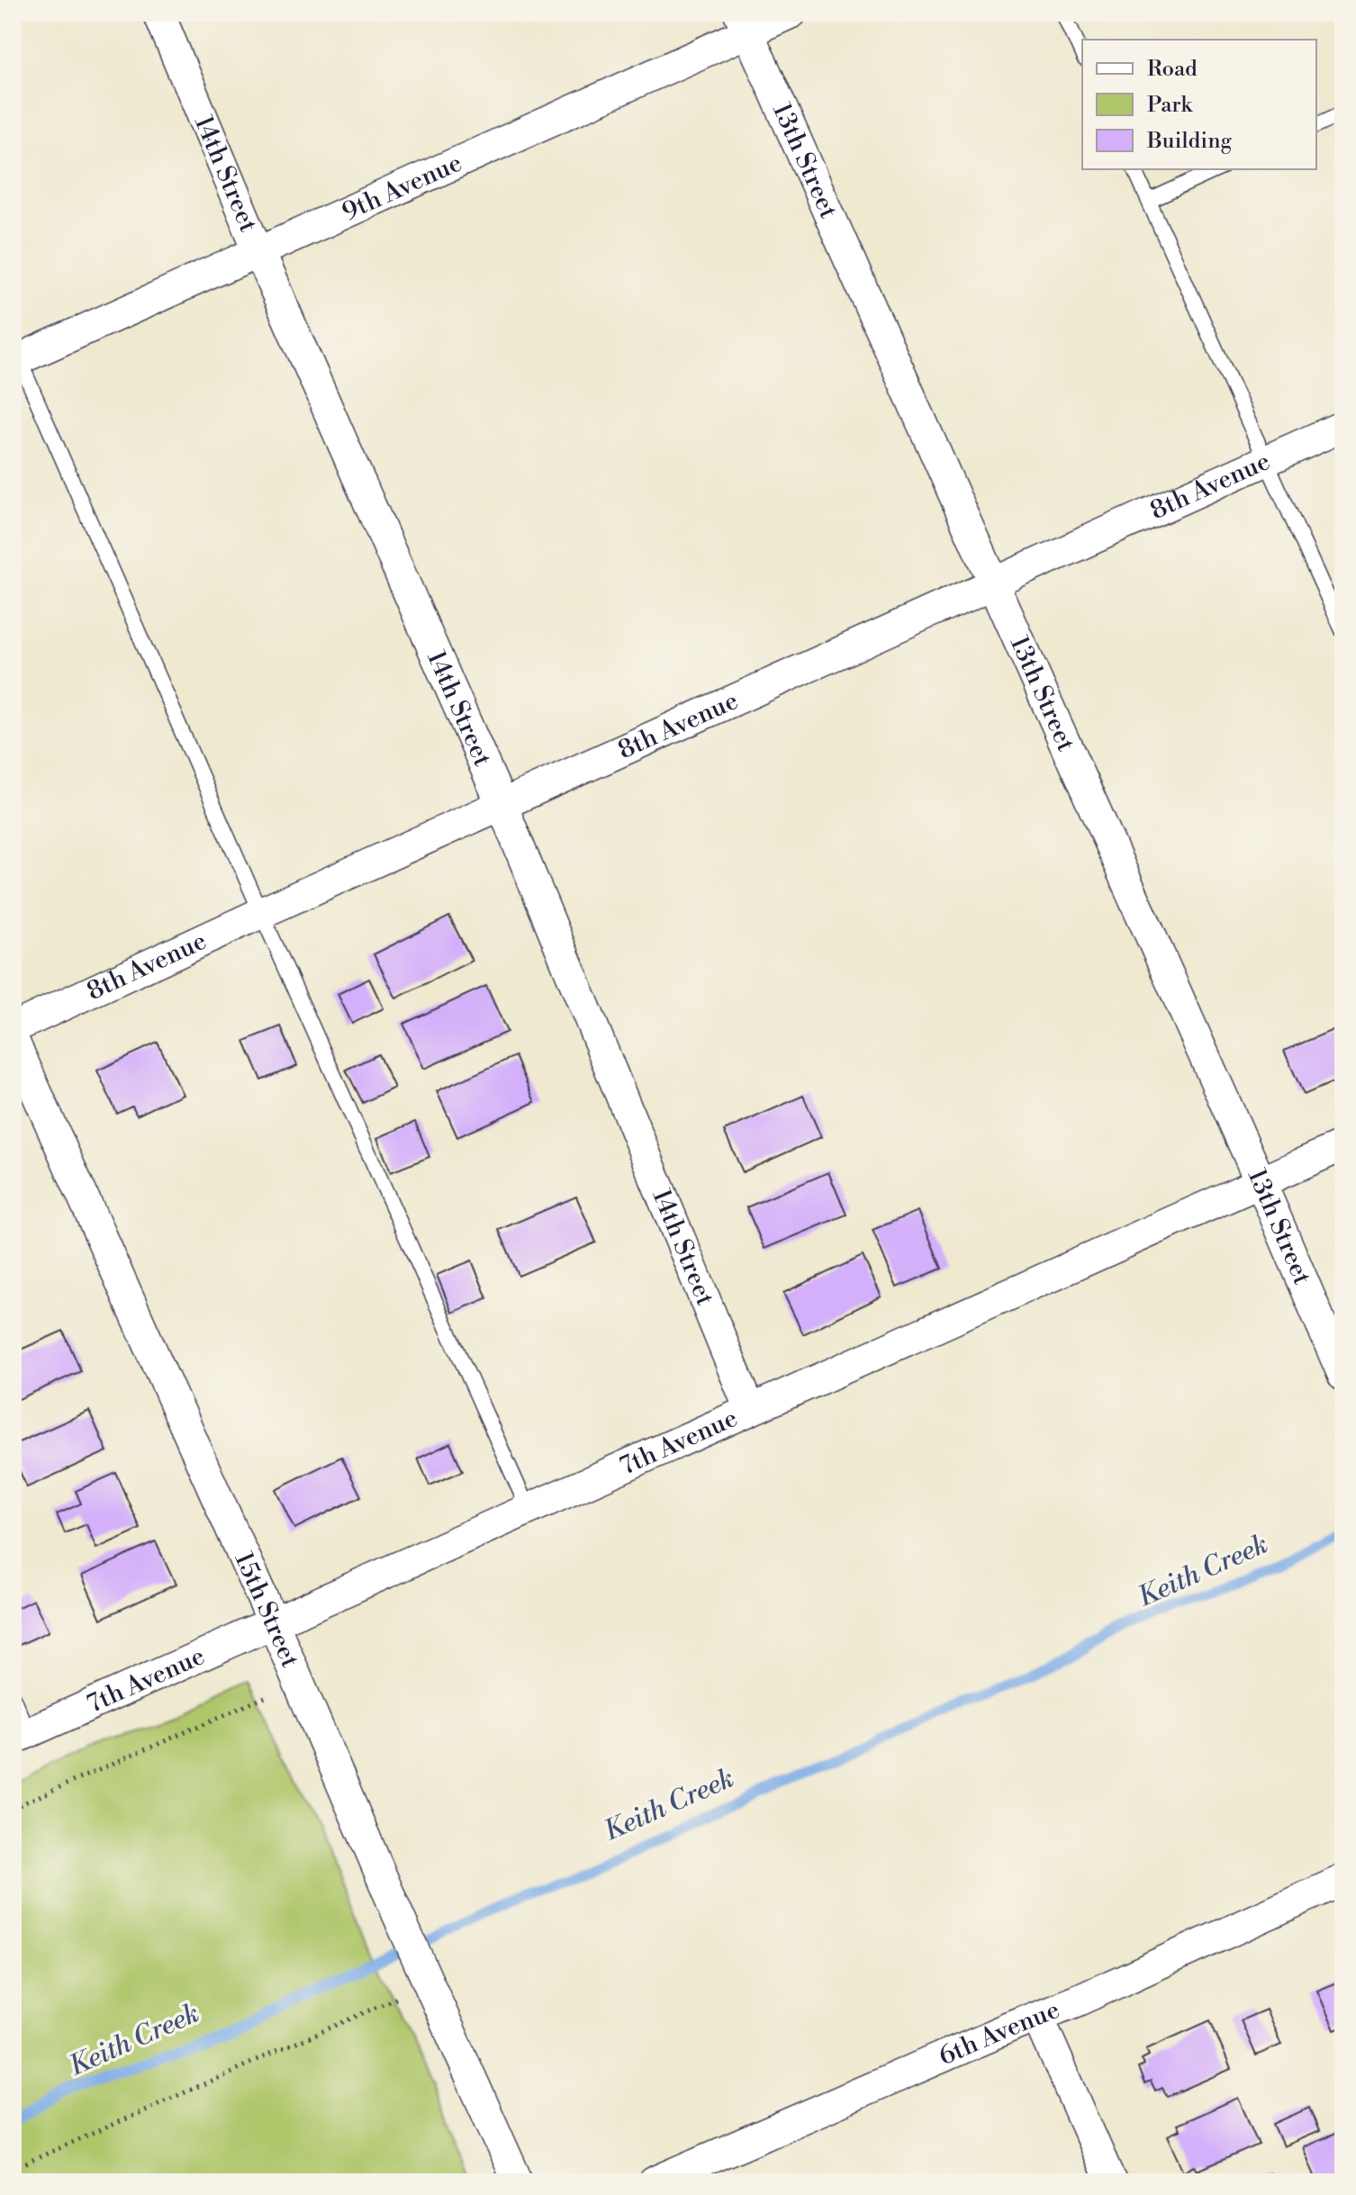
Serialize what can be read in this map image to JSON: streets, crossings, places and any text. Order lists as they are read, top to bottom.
{
  "streets": {
    "street": [
      "13th Street",
      "14th Street",
      "9th Avenue",
      "8th Avenue",
      "7th Avenue",
      "15th Street",
      "6th Avenue"
    ]
  },
  "crossings": [
    ["13th Street", "9th Avenue"],
    ["13th Street", "8th Avenue"],
    ["13th Street", "7th Avenue"],
    ["14th Street", "9th Avenue"],
    ["14th Street", "8th Avenue"],
    ["14th Street", "7th Avenue"],
    ["7th Avenue", "15th Street"]
  ],
  "water": ["Keith Creek"],
  "legend": ["Road", "Park", "Building"]
}
